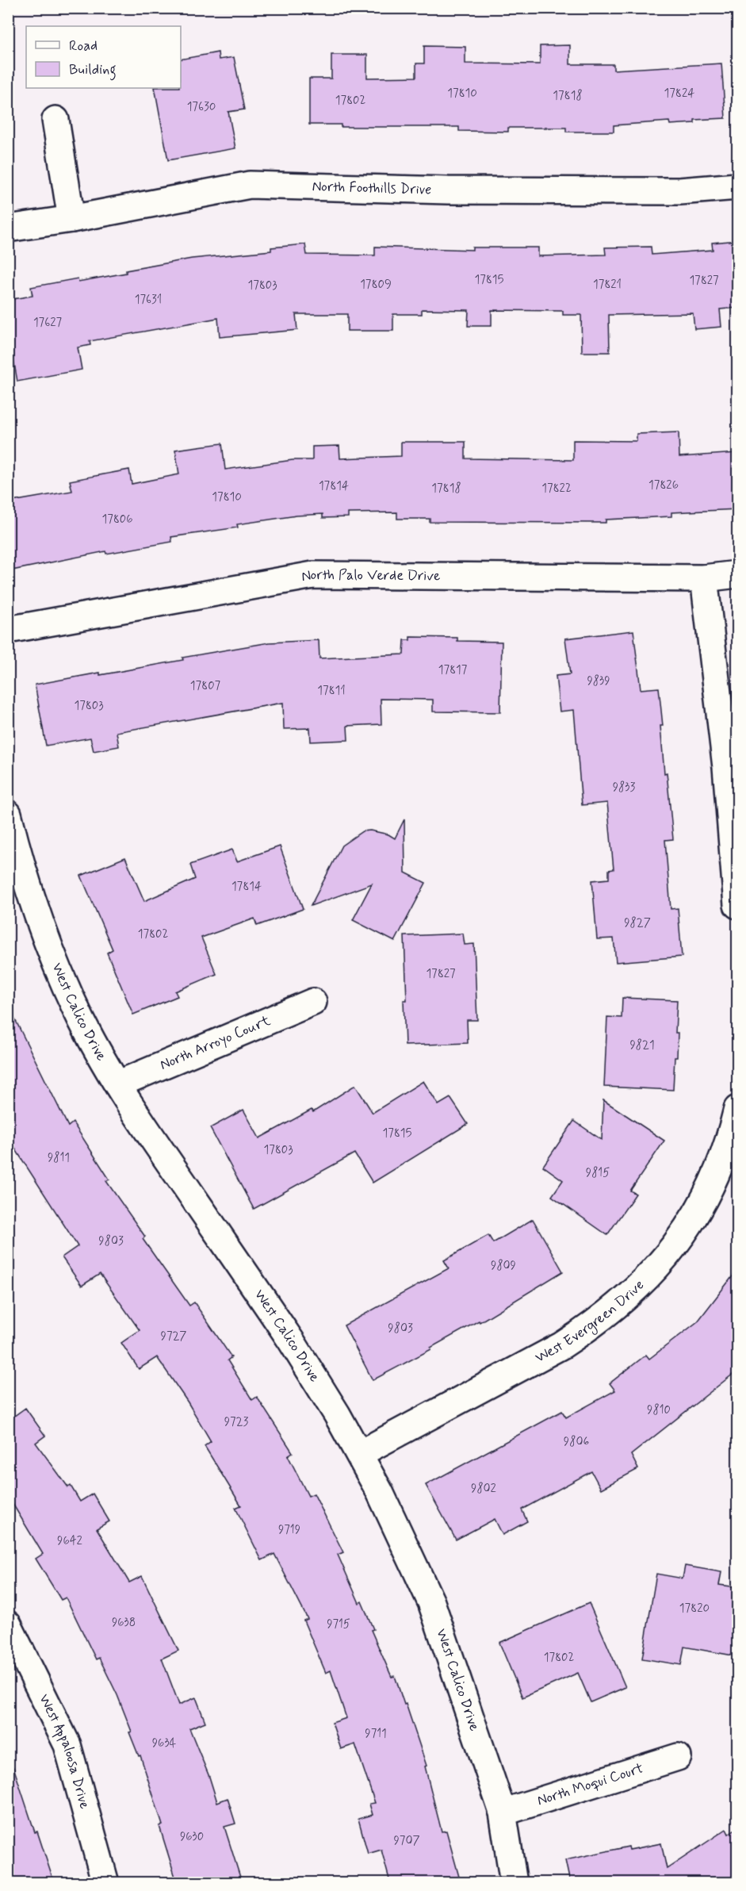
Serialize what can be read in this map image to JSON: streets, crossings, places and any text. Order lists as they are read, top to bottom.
{
  "streets": {
    "street": [
      "North Foothills Drive",
      "North Palo Verde Drive",
      "West Calico Drive",
      "North Arroyo Court",
      "West Evergreen Drive",
      "West Appaloosa Drive",
      "North Moqui Court"
    ]
  },
  "crossings": [
    ["West Calico Drive", "North Arroyo Court"],
    ["West Calico Drive", "West Evergreen Drive"],
    ["West Calico Drive", "North Moqui Court"]
  ],
  "house_numbers": [
    "17810",
    "17824",
    "17818",
    "17802",
    "17630",
    "17815",
    "17827",
    "17809",
    "17821",
    "17803",
    "17631",
    "17627",
    "17826",
    "17814",
    "17818",
    "17822",
    "17810",
    "17806",
    "17817",
    "9839",
    "17807",
    "17811",
    "17803",
    "9833",
    "17814",
    "9827",
    "17802",
    "17827",
    "9821",
    "17815",
    "17803",
    "9811",
    "9815",
    "9803",
    "9809",
    "9803",
    "9727",
    "9810",
    "9723",
    "9806",
    "9802",
    "9719",
    "9642",
    "17820",
    "9638",
    "9715",
    "17802",
    "9711",
    "9634",
    "9630",
    "9707"
  ],
  "legend": ["Road", "Building"]
}
